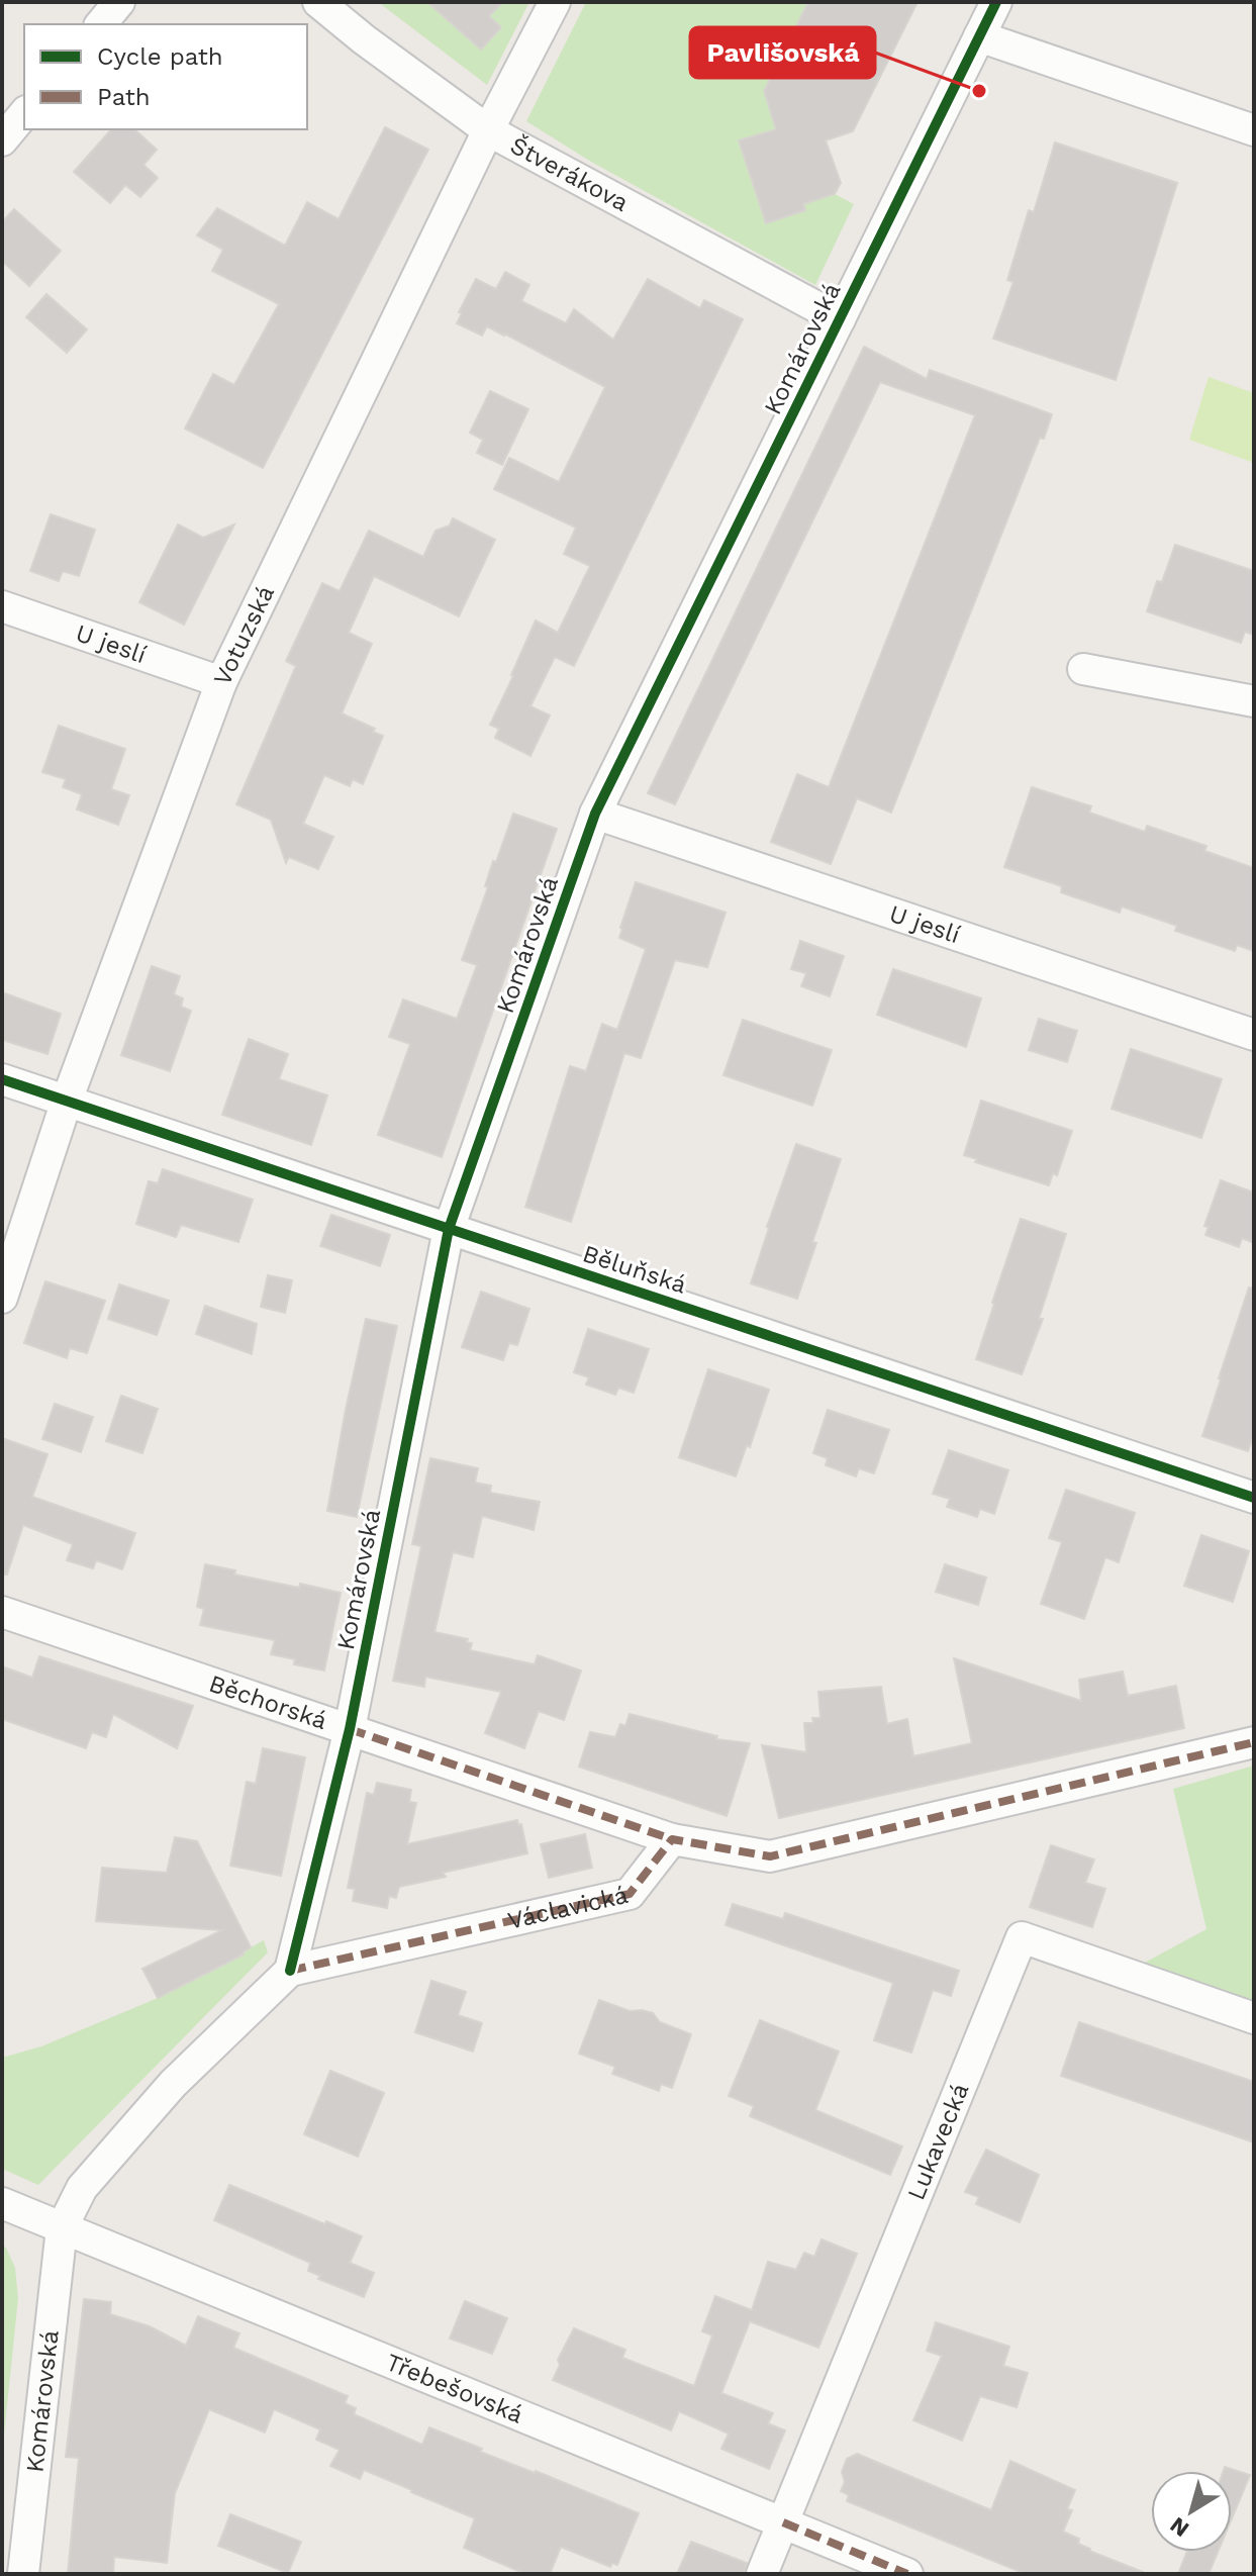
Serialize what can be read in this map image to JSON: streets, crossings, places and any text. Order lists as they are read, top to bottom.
{
  "streets": {
    "street": [
      "Štverákova",
      "Komárovská",
      "Votuzská",
      "U jeslí",
      "Běluňská",
      "Běchorská",
      "Václavická",
      "Lukavecká",
      "Třebešovská"
    ]
  },
  "crossings": [
    ["Štverákova", "Komárovská"],
    ["Štverákova", "Votuzská"],
    ["Komárovská", "U jeslí"],
    ["Komárovská", "Běluňská"],
    ["Komárovská", "Běchorská"],
    ["Komárovská", "Václavická"],
    ["Komárovská", "Třebešovská"],
    ["Votuzská", "U jeslí"],
    ["Votuzská", "Běluňská"],
    ["Běchorská", "Václavická"],
    ["Lukavecká", "Třebešovská"]
  ],
  "places": ["Pavlišovská"],
  "legend": ["Cycle path", "Path"],
  "north": "bottom left"
}
